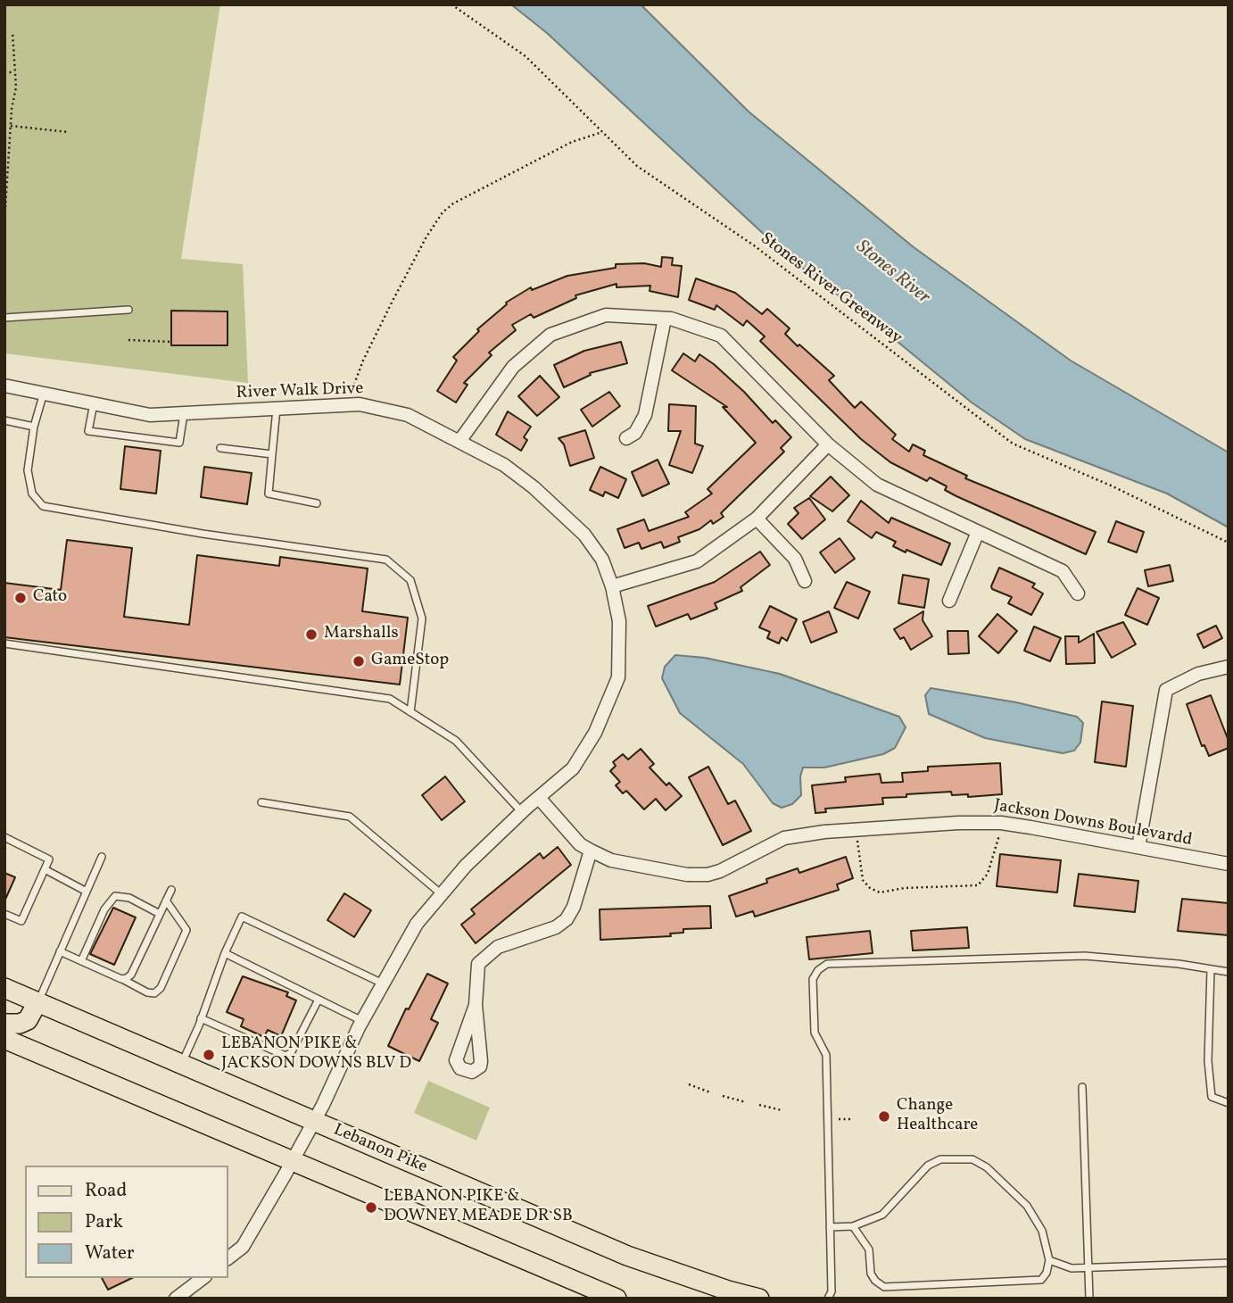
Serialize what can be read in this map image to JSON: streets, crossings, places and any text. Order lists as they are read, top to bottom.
{
  "streets": {
    "main road": ["Lebanon Pike"],
    "street": ["River Walk Drive", "Jackson Downs Boulevardd"],
    "path": ["Stones River Greenway"]
  },
  "crossings": [
    ["River Walk Drive", "Jackson Downs Boulevardd"],
    ["River Walk Drive", "Lebanon Pike"]
  ],
  "water": ["Stones River"],
  "places": [
    "Cato",
    "Marshalls",
    "GameStop",
    "LEBANON PIKE & JACKSON DOWNS BLV D",
    "Change Healthcare",
    "LEBANON PIKE & DOWNEY MEADE DR SB"
  ],
  "legend": ["Road", "Park", "Water"]
}
